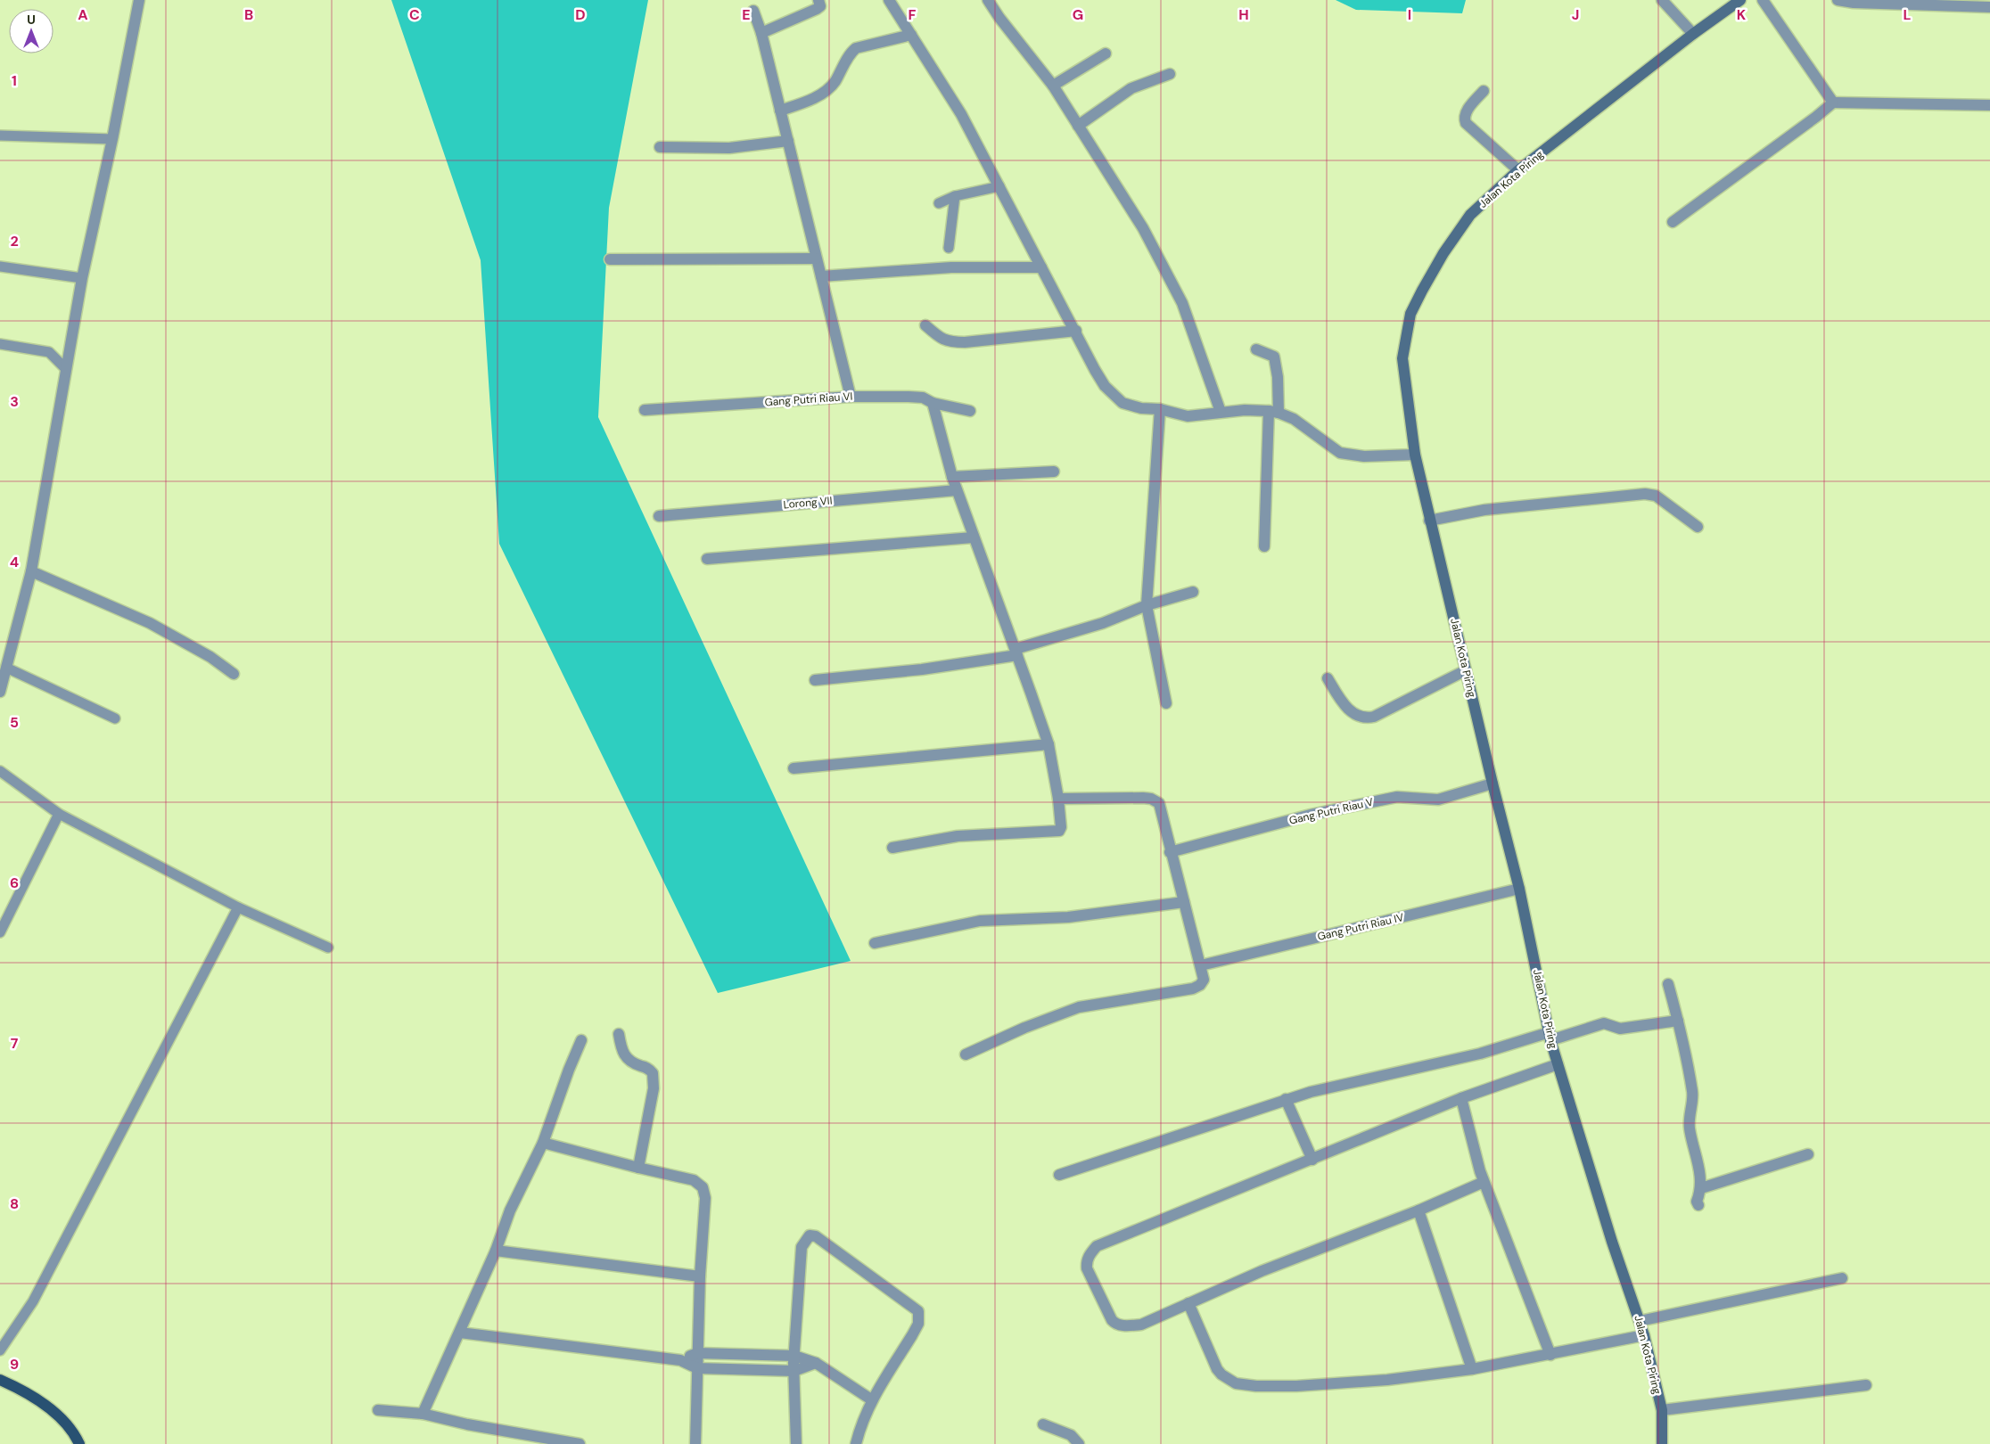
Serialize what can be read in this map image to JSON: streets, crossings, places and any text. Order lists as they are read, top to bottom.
{
  "streets": {
    "street": [
      "Jalan Kota Piring",
      "Gang Putri Riau VI",
      "Lorong VII",
      "Gang Putri Riau V",
      "Gang Putri Riau IV"
    ]
  },
  "crossings": [
    ["Jalan Kota Piring", "Gang Putri Riau V"],
    ["Jalan Kota Piring", "Gang Putri Riau IV"]
  ],
  "north": "top",
  "grid": {
    "columns": [
      "A",
      "B",
      "C",
      "D",
      "E",
      "F",
      "G",
      "H",
      "I",
      "J",
      "K",
      "L"
    ],
    "rows": [
      "1",
      "2",
      "3",
      "4",
      "5",
      "6",
      "7",
      "8",
      "9"
    ]
  }
}
